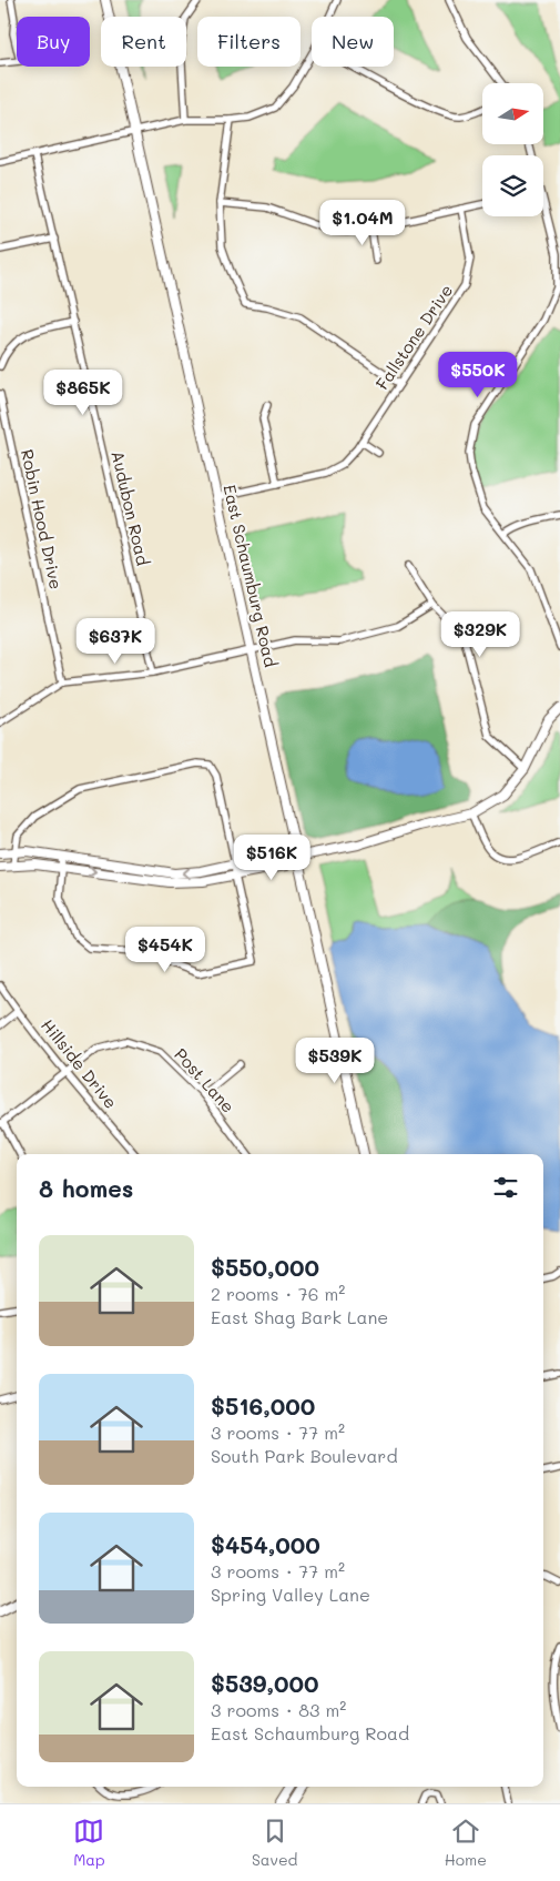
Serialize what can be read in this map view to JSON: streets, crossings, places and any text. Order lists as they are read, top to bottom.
{
  "streets": {
    "main road": ["East Schaumburg Road"],
    "street": [
      "Fallstone Drive",
      "Audubon Road",
      "Robin Hood Drive",
      "Hillside Drive",
      "Post Lane"
    ]
  },
  "crossings": [
    ["Fallstone Drive", "East Schaumburg Road"],
    ["Hillside Drive", "Post Lane"]
  ],
  "north": "right",
  "page": {
    "chip": [
      "Buy",
      "Rent",
      "Filters",
      "New"
    ],
    "price": [
      "$1.04M",
      "$550K",
      "$865K",
      "$329K",
      "$637K",
      "$516K",
      "$454K",
      "$539K"
    ],
    "heading": "8 homes",
    "list": [
      {
        "name": "$550,000",
        "note": "2 rooms · 76 m² · East Shag Bark Lane"
      },
      {
        "name": "$516,000",
        "note": "3 rooms · 77 m² · South Park Boulevard"
      },
      {
        "name": "$454,000",
        "note": "3 rooms · 77 m² · Spring Valley Lane"
      },
      {
        "name": "$539,000",
        "note": "3 rooms · 83 m² · East Schaumburg Road"
      }
    ],
    "tabs": ["Map", "Saved", "Home"]
  }
}
